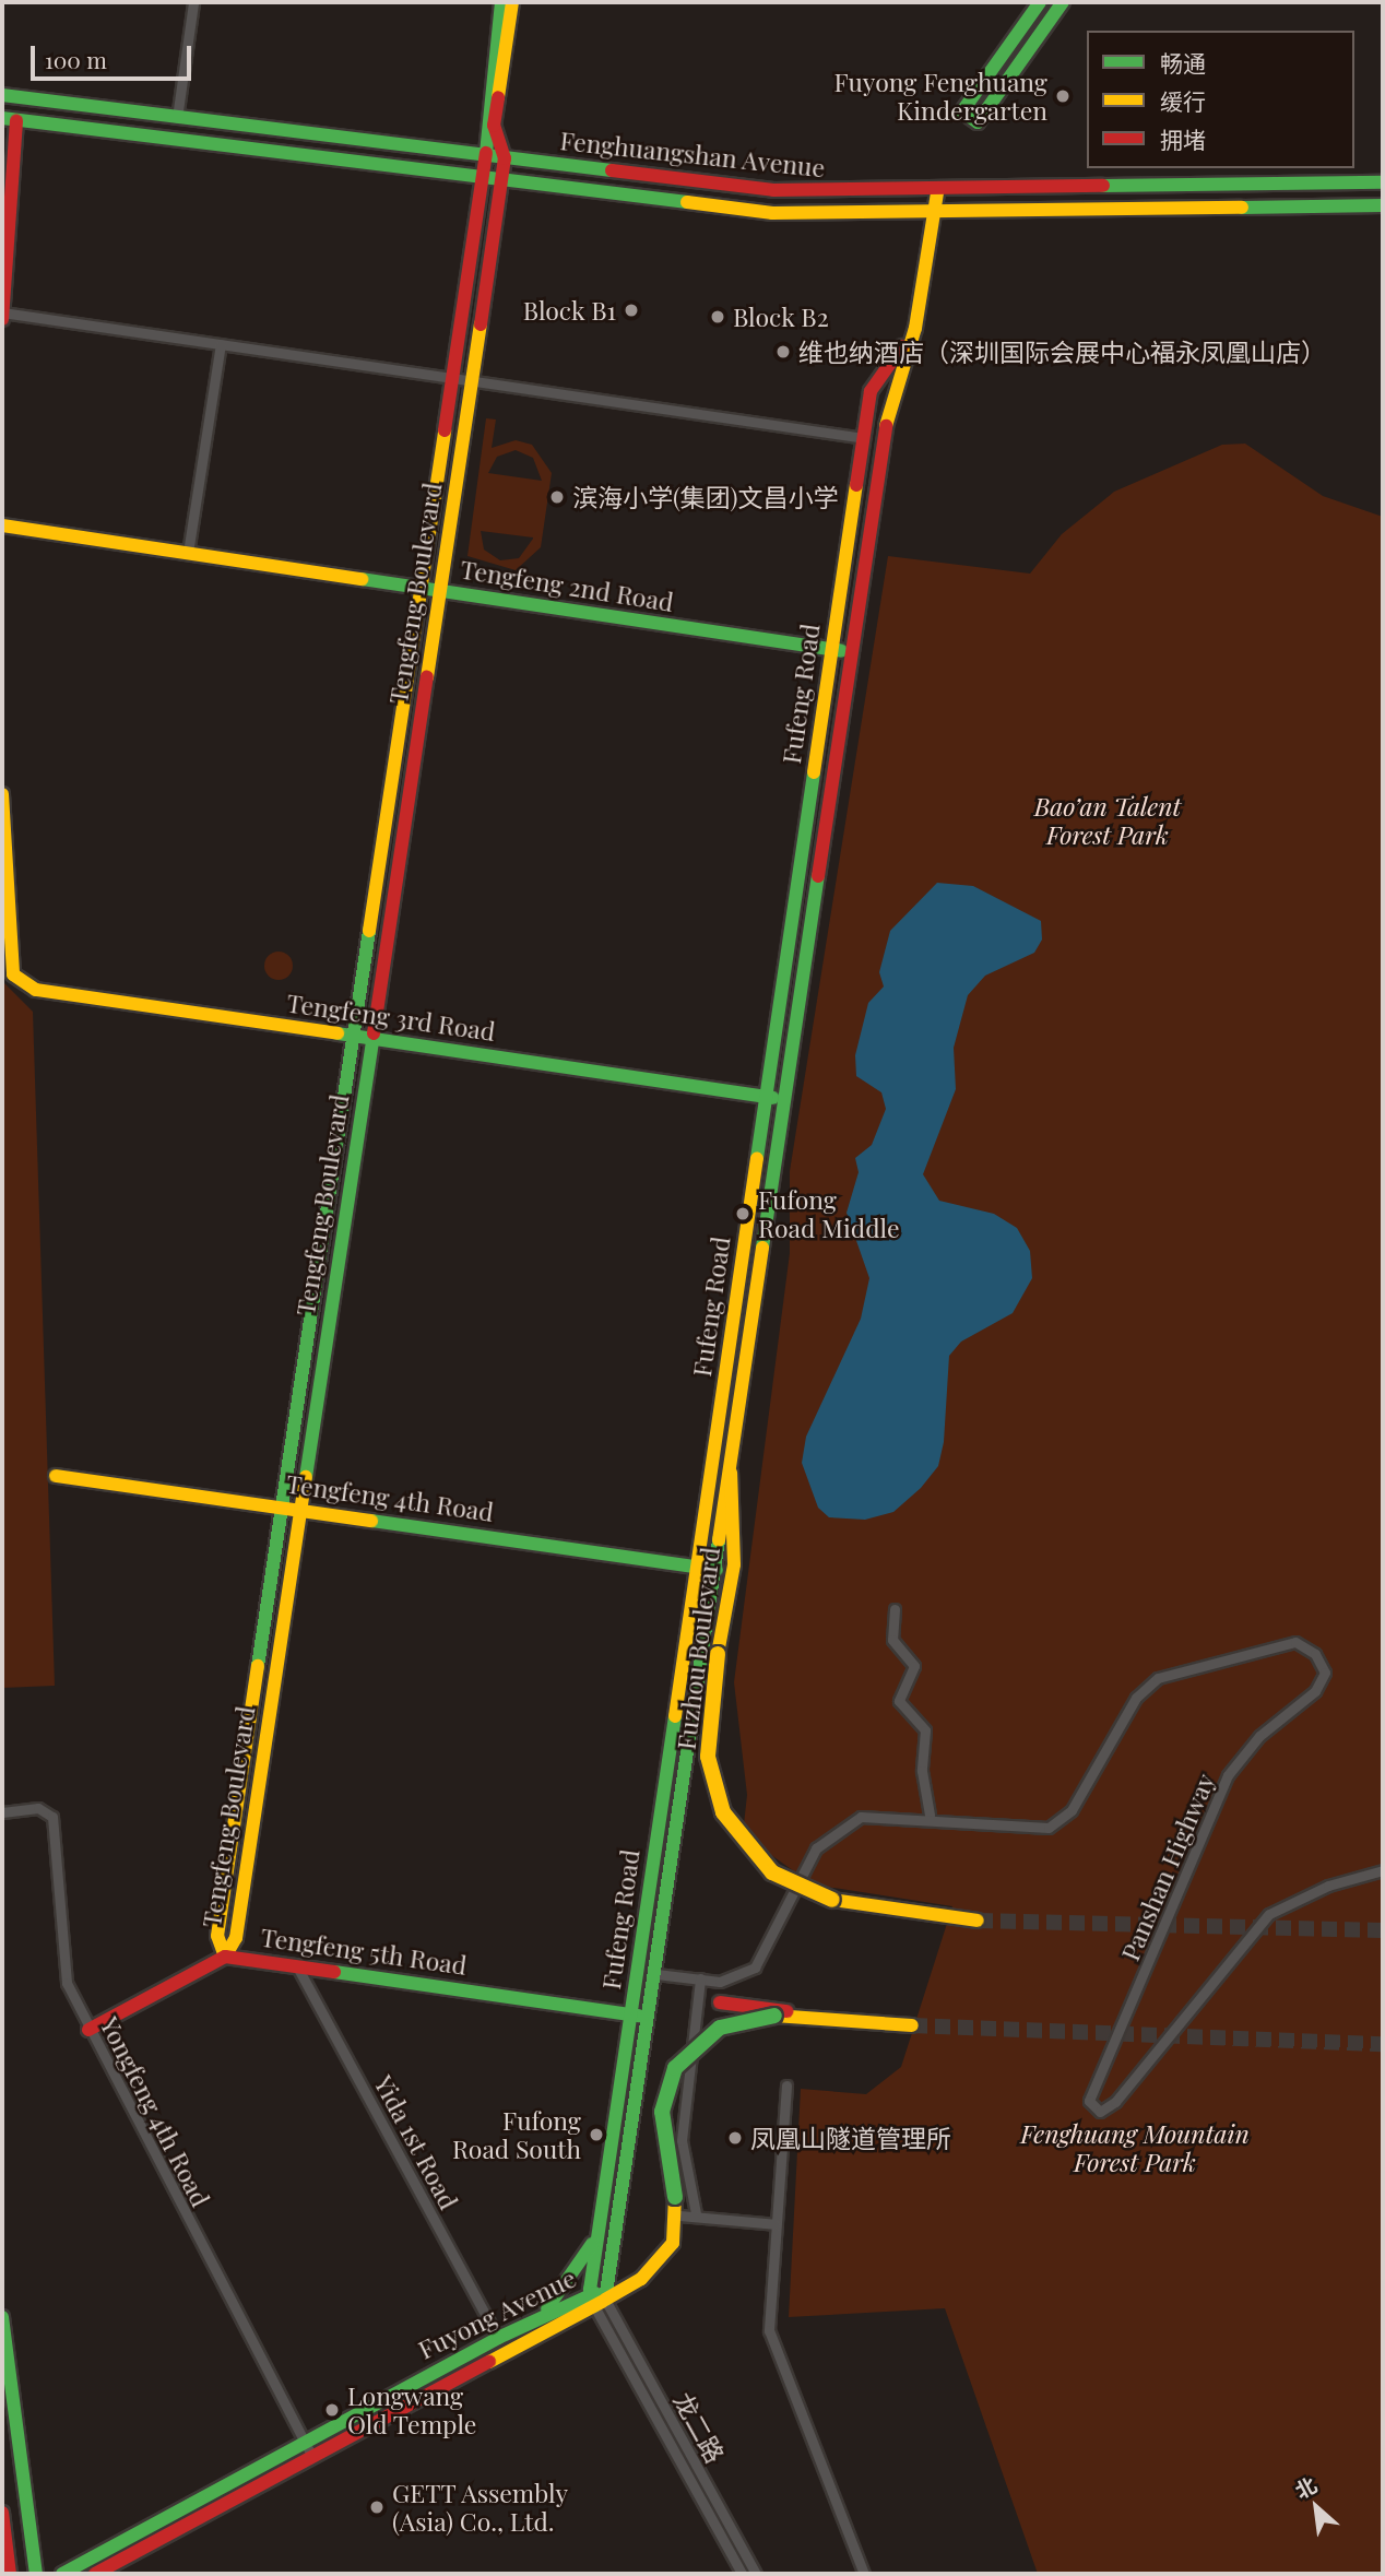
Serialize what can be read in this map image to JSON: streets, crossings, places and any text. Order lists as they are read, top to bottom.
{
  "streets": {
    "main road": [
      "Fenghuangshan Avenue",
      "Tengfeng 2nd Road",
      "Tengfeng Boulevard",
      "Fufeng Road",
      "Tengfeng 3rd Road",
      "Tengfeng 4th Road",
      "Fuzhou Boulevard",
      "Tengfeng 5th Road",
      "Fuyong Avenue"
    ],
    "street": [
      "Panshan Highway",
      "Yongfeng 4th Road",
      "Yida 1st Road",
      "龙二路"
    ]
  },
  "crossings": [
    ["Fenghuangshan Avenue", "Tengfeng Boulevard"],
    ["Fenghuangshan Avenue", "Fufeng Road"],
    ["Tengfeng 2nd Road", "Tengfeng Boulevard"],
    ["Tengfeng 2nd Road", "Fufeng Road"],
    ["Tengfeng Boulevard", "Tengfeng 3rd Road"],
    ["Tengfeng Boulevard", "Tengfeng 4th Road"],
    ["Tengfeng Boulevard", "Tengfeng 5th Road"],
    ["Fufeng Road", "Tengfeng 3rd Road"],
    ["Fufeng Road", "Tengfeng 4th Road"],
    ["Fufeng Road", "Fuzhou Boulevard"],
    ["Fufeng Road", "Panshan Highway"],
    ["Fufeng Road", "Tengfeng 5th Road"],
    ["Fufeng Road", "Fuyong Avenue"],
    ["Fufeng Road", "龙二路"],
    ["Tengfeng 5th Road", "Yongfeng 4th Road"],
    ["Tengfeng 5th Road", "Yida 1st Road"],
    ["Yongfeng 4th Road", "Fuyong Avenue"],
    ["Yida 1st Road", "Fuyong Avenue"],
    ["Fuyong Avenue", "龙二路"]
  ],
  "parks": ["Bao’an Talent Forest Park", "Fenghuang Mountain Forest Park"],
  "places": [
    "Fuyong Fenghuang Kindergarten",
    "Block B1",
    "Block B2",
    "维也纳酒店（深圳国际会展中心福永凤凰山店）",
    "滨海小学(集团)文昌小学",
    "Fufong Road Middle",
    "Fufong Road South",
    "凤凰山隧道管理所",
    "Longwang Old Temple",
    "GETT Assembly (Asia) Co., Ltd."
  ],
  "legend": ["畅通", "缓行", "拥堵"],
  "scale_bar": "100 m",
  "north": "top left"
}
